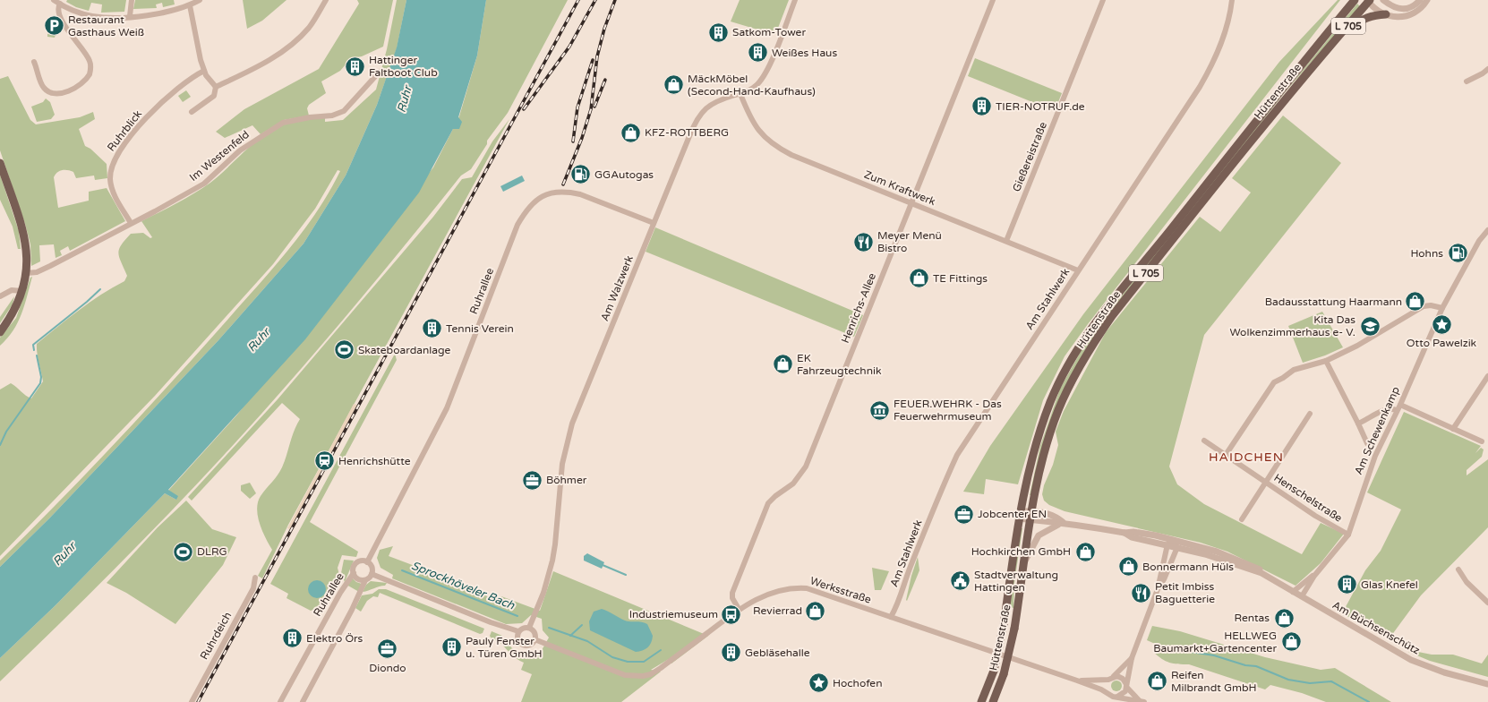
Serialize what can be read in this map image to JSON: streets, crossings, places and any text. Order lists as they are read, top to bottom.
{
  "streets": {
    "main road": ["L 705", "Hüttenstraße"],
    "street": [
      "Ruhrblick",
      "Im Westenfeld",
      "Gießereistraße",
      "Zum Kraftwerk",
      "Am Walzwerk",
      "Ruhrallee",
      "Am Stahlwerk",
      "Henrichs-Allee",
      "Am Schewenkamp",
      "Henschelstraße",
      "Werksstraße",
      "Am Büchsenschütz",
      "Ruhrdeich"
    ]
  },
  "crossings": [
    ["L 705", "Hüttenstraße"],
    ["Hüttenstraße", "Am Büchsenschütz"],
    ["Ruhrblick", "Im Westenfeld"],
    ["Gießereistraße", "Zum Kraftwerk"],
    ["Zum Kraftwerk", "Am Walzwerk"],
    ["Zum Kraftwerk", "Am Stahlwerk"],
    ["Zum Kraftwerk", "Henrichs-Allee"],
    ["Am Walzwerk", "Ruhrallee"],
    ["Am Walzwerk", "Werksstraße"],
    ["Am Stahlwerk", "Werksstraße"],
    ["Henrichs-Allee", "Werksstraße"],
    ["Am Schewenkamp", "Henschelstraße"],
    ["Am Schewenkamp", "Am Büchsenschütz"]
  ],
  "districts": ["HAIDCHEN"],
  "water": ["Ruhr", "Sprockhöveler Bach"],
  "places": {
    "parking": ["Restaurant Gasthaus Weiß"],
    "building": [
      "Satkom-Tower",
      "Weißes Haus",
      "Hattinger Faltboot Club",
      "TIER-NOTRUF.de",
      "Tennis Verein",
      "Glas Knefel",
      "Elektro Örs",
      "Pauly Fenster u. Türen GmbH",
      "Gebläsehalle"
    ],
    "shop": [
      "MäckMöbel (Second-Hand-Kaufhaus)",
      "KFZ-ROTTBERG",
      "TE Fittings",
      "Badausstattung Haarmann",
      "EK Fahrzeugtechnik",
      "Hochkirchen GmbH",
      "Bonnermann Hüls",
      "Revierrad",
      "Rentas",
      "HELLWEG Baumarkt+Gartencenter",
      "Reifen Milbrandt GmbH"
    ],
    "fuel station": ["GGAutogas", "Hohns"],
    "restaurant": ["Meyer Menü Bistro", "Petit Imbiss Baguetterie"],
    "place": ["Otto Pawelzik", "Hochofen"],
    "school or university": ["Kita Das Wolkenzimmerhaus e- V."],
    "sports": ["Skateboardanlage", "DLRG"],
    "museum": ["FEUER.WEHRK - Das Feuerwehrmuseum"],
    "station": ["Henrichshütte"],
    "office": ["Böhmer", "Jobcenter EN", "Diondo"],
    "public building": ["Stadtverwaltung Hattingen"],
    "bus stop": ["Industriemuseum"]
  }
}
